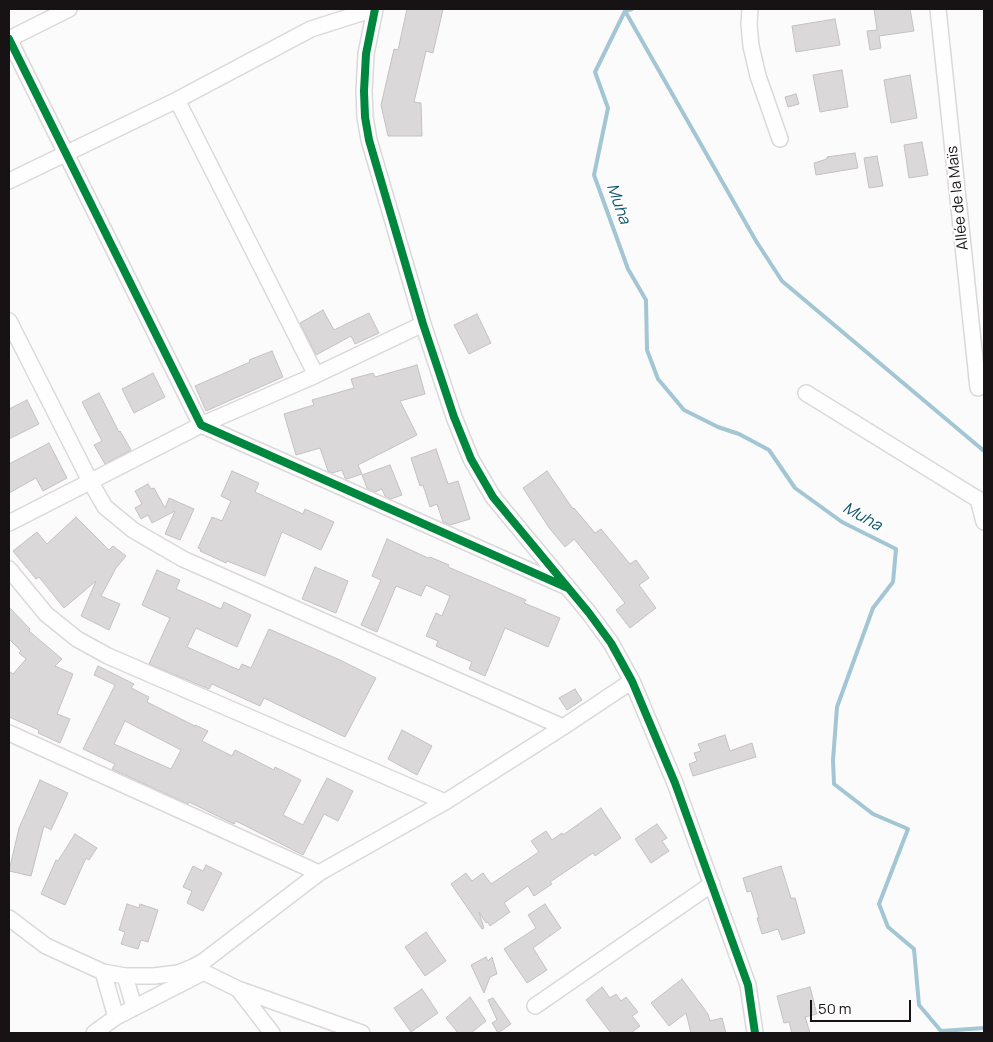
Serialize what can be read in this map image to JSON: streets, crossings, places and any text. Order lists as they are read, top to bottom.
{
  "streets": {
    "street": ["Allée de la Maïs"]
  },
  "water": ["Muha"],
  "scale_bar": "50 m"
}
